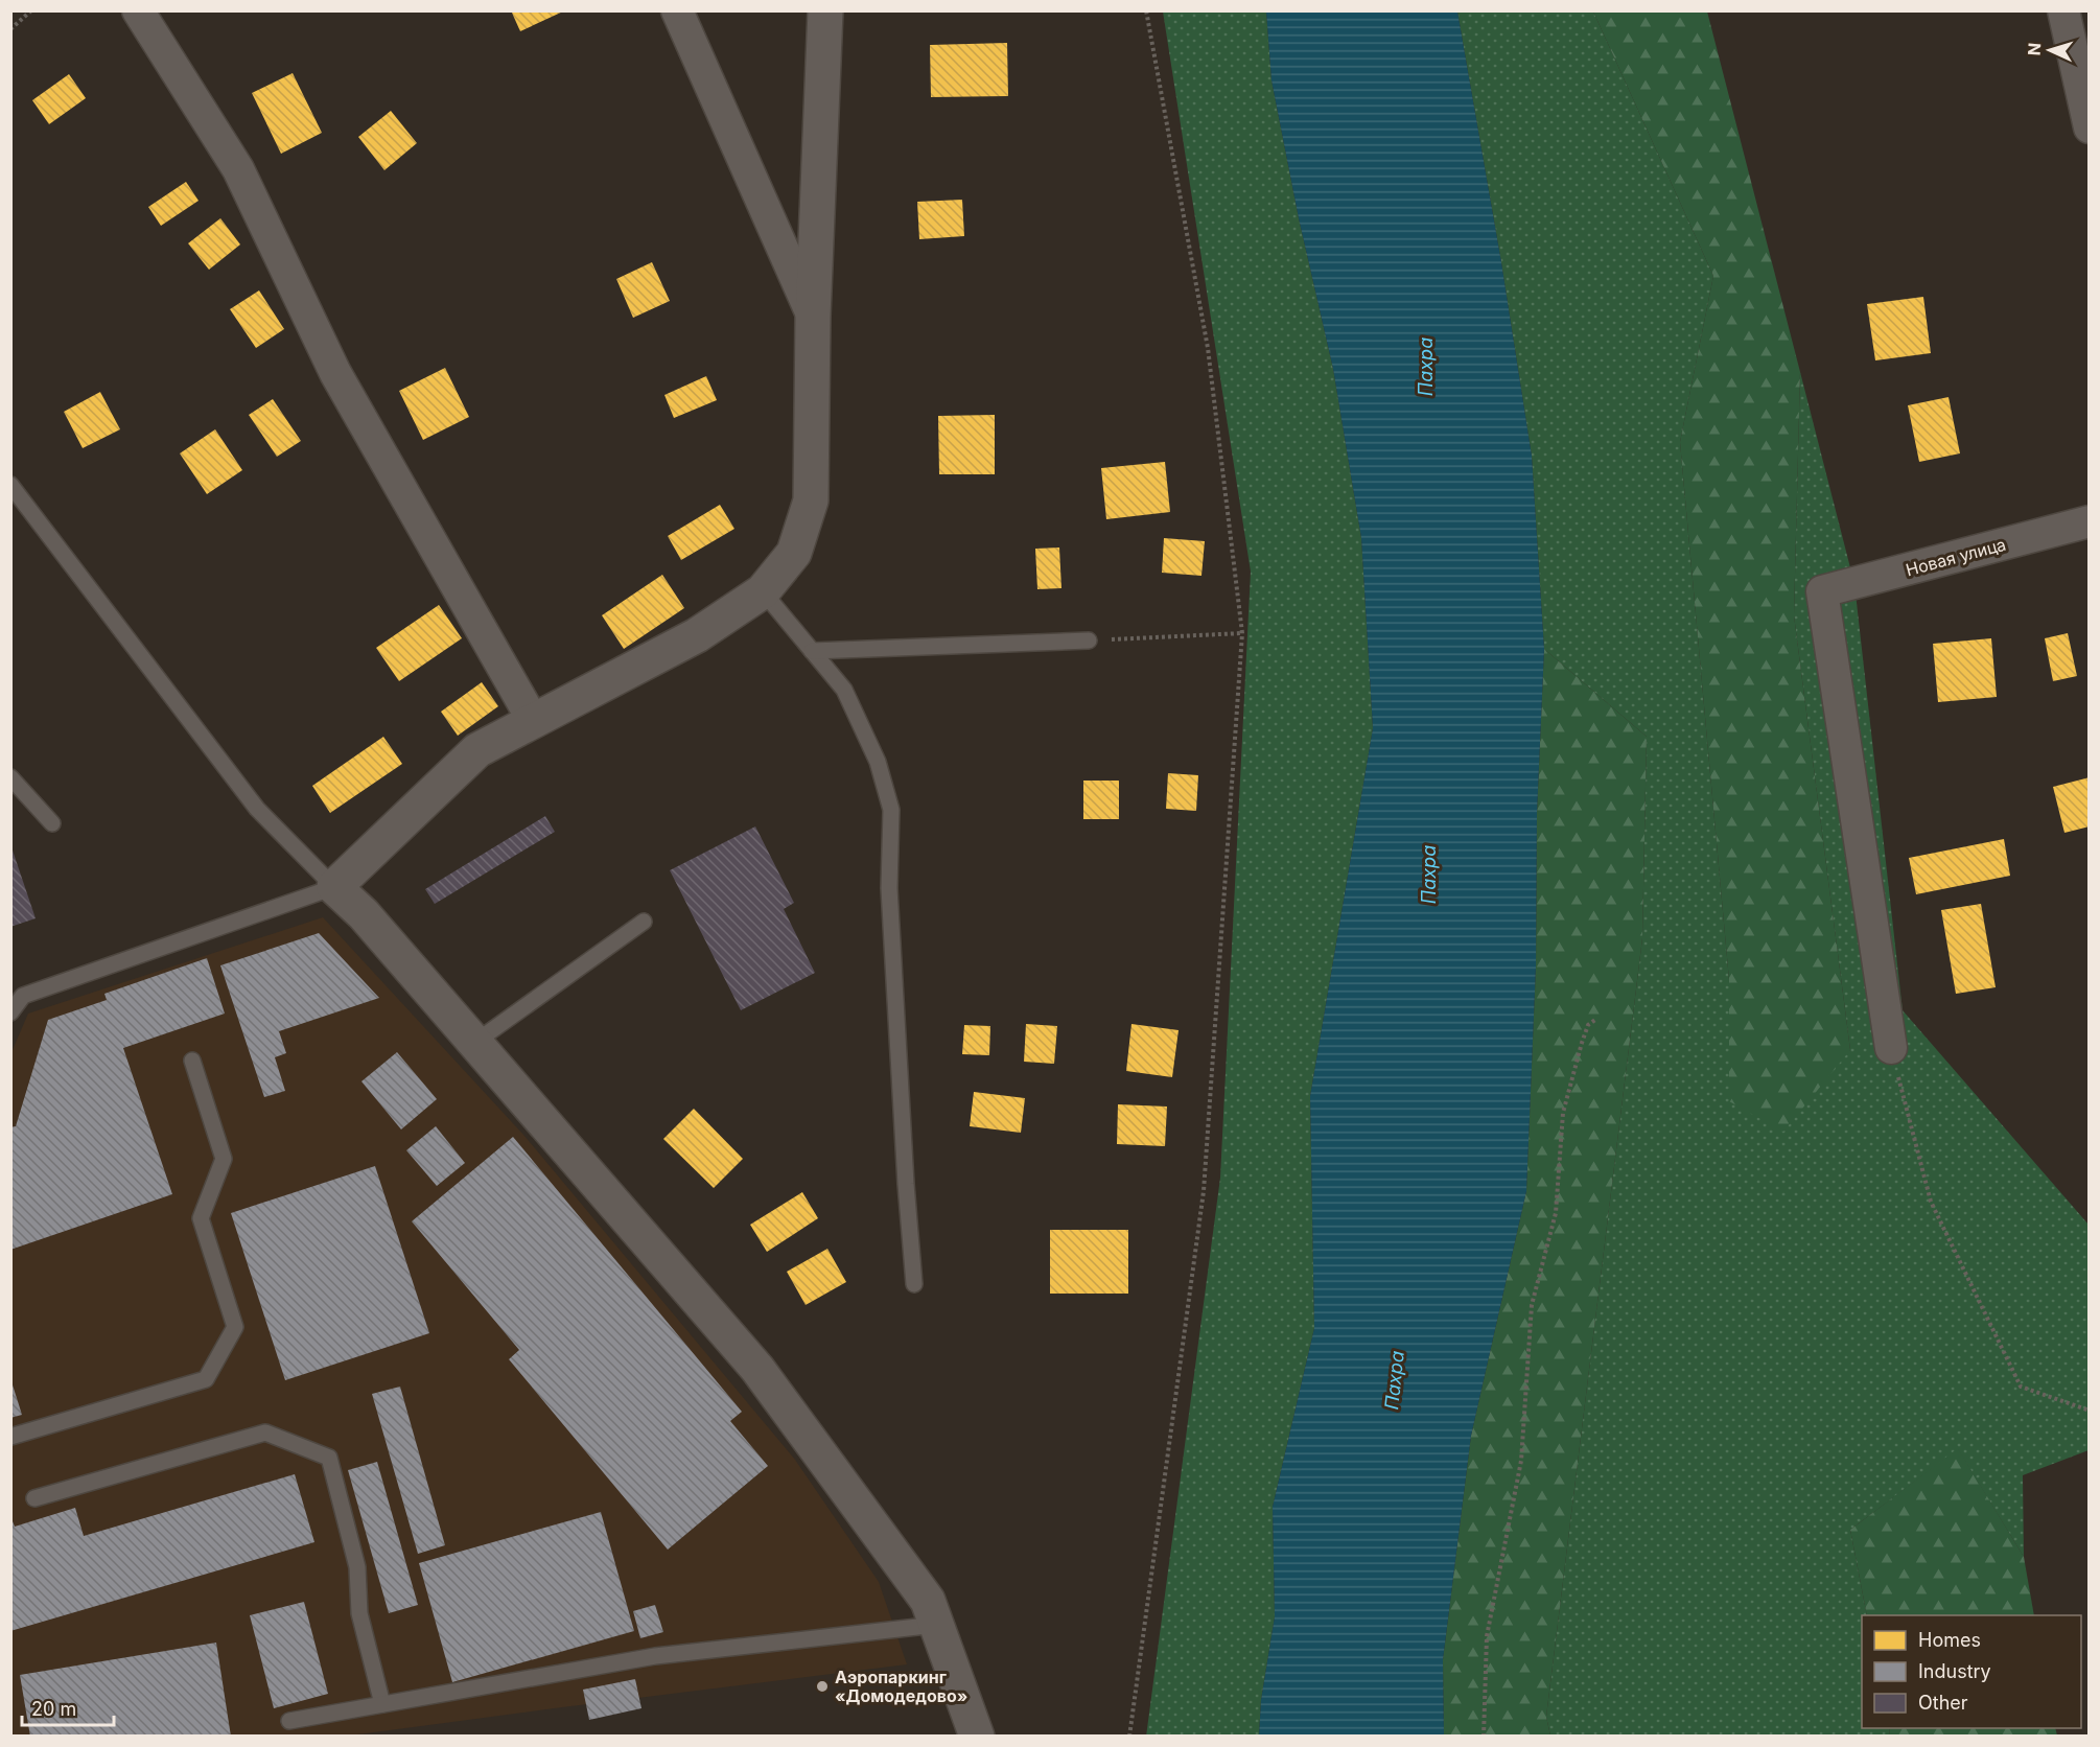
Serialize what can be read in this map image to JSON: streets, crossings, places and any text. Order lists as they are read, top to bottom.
{
  "streets": {
    "street": ["Новая улица"]
  },
  "water": ["Пахра"],
  "places": ["Аэропаркинг «Домодедово»"],
  "legend": ["Homes", "Industry", "Other"],
  "scale_bar": "20 m",
  "north": "left"
}
